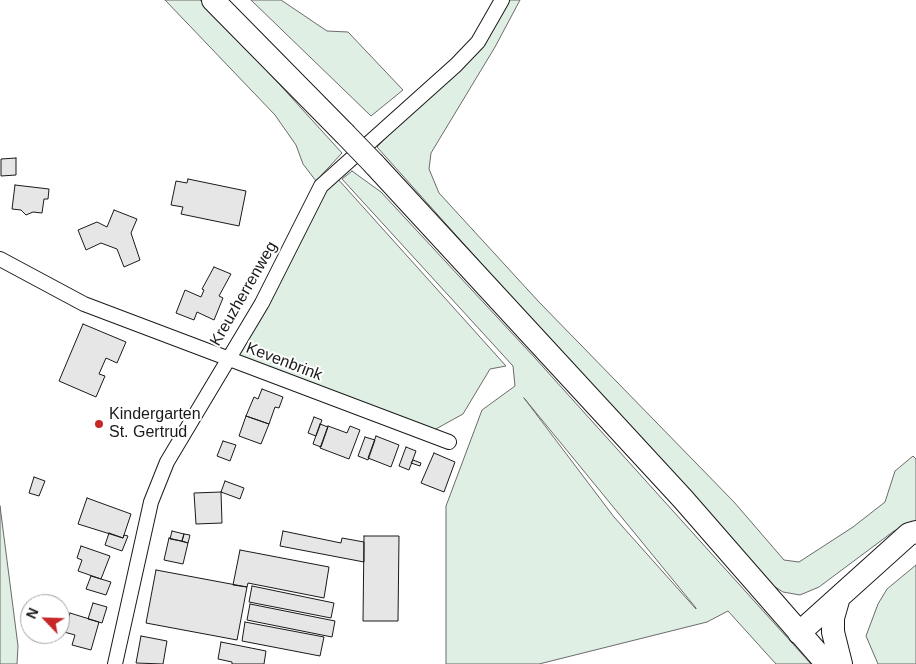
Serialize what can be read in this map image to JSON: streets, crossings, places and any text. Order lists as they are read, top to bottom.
{
  "streets": {
    "street": ["Kreuzherrenweg", "Kevenbrink"]
  },
  "crossings": [
    ["Kreuzherrenweg", "Kevenbrink"]
  ],
  "places": ["Kindergarten St. Gertrud"],
  "north": "top left"
}
